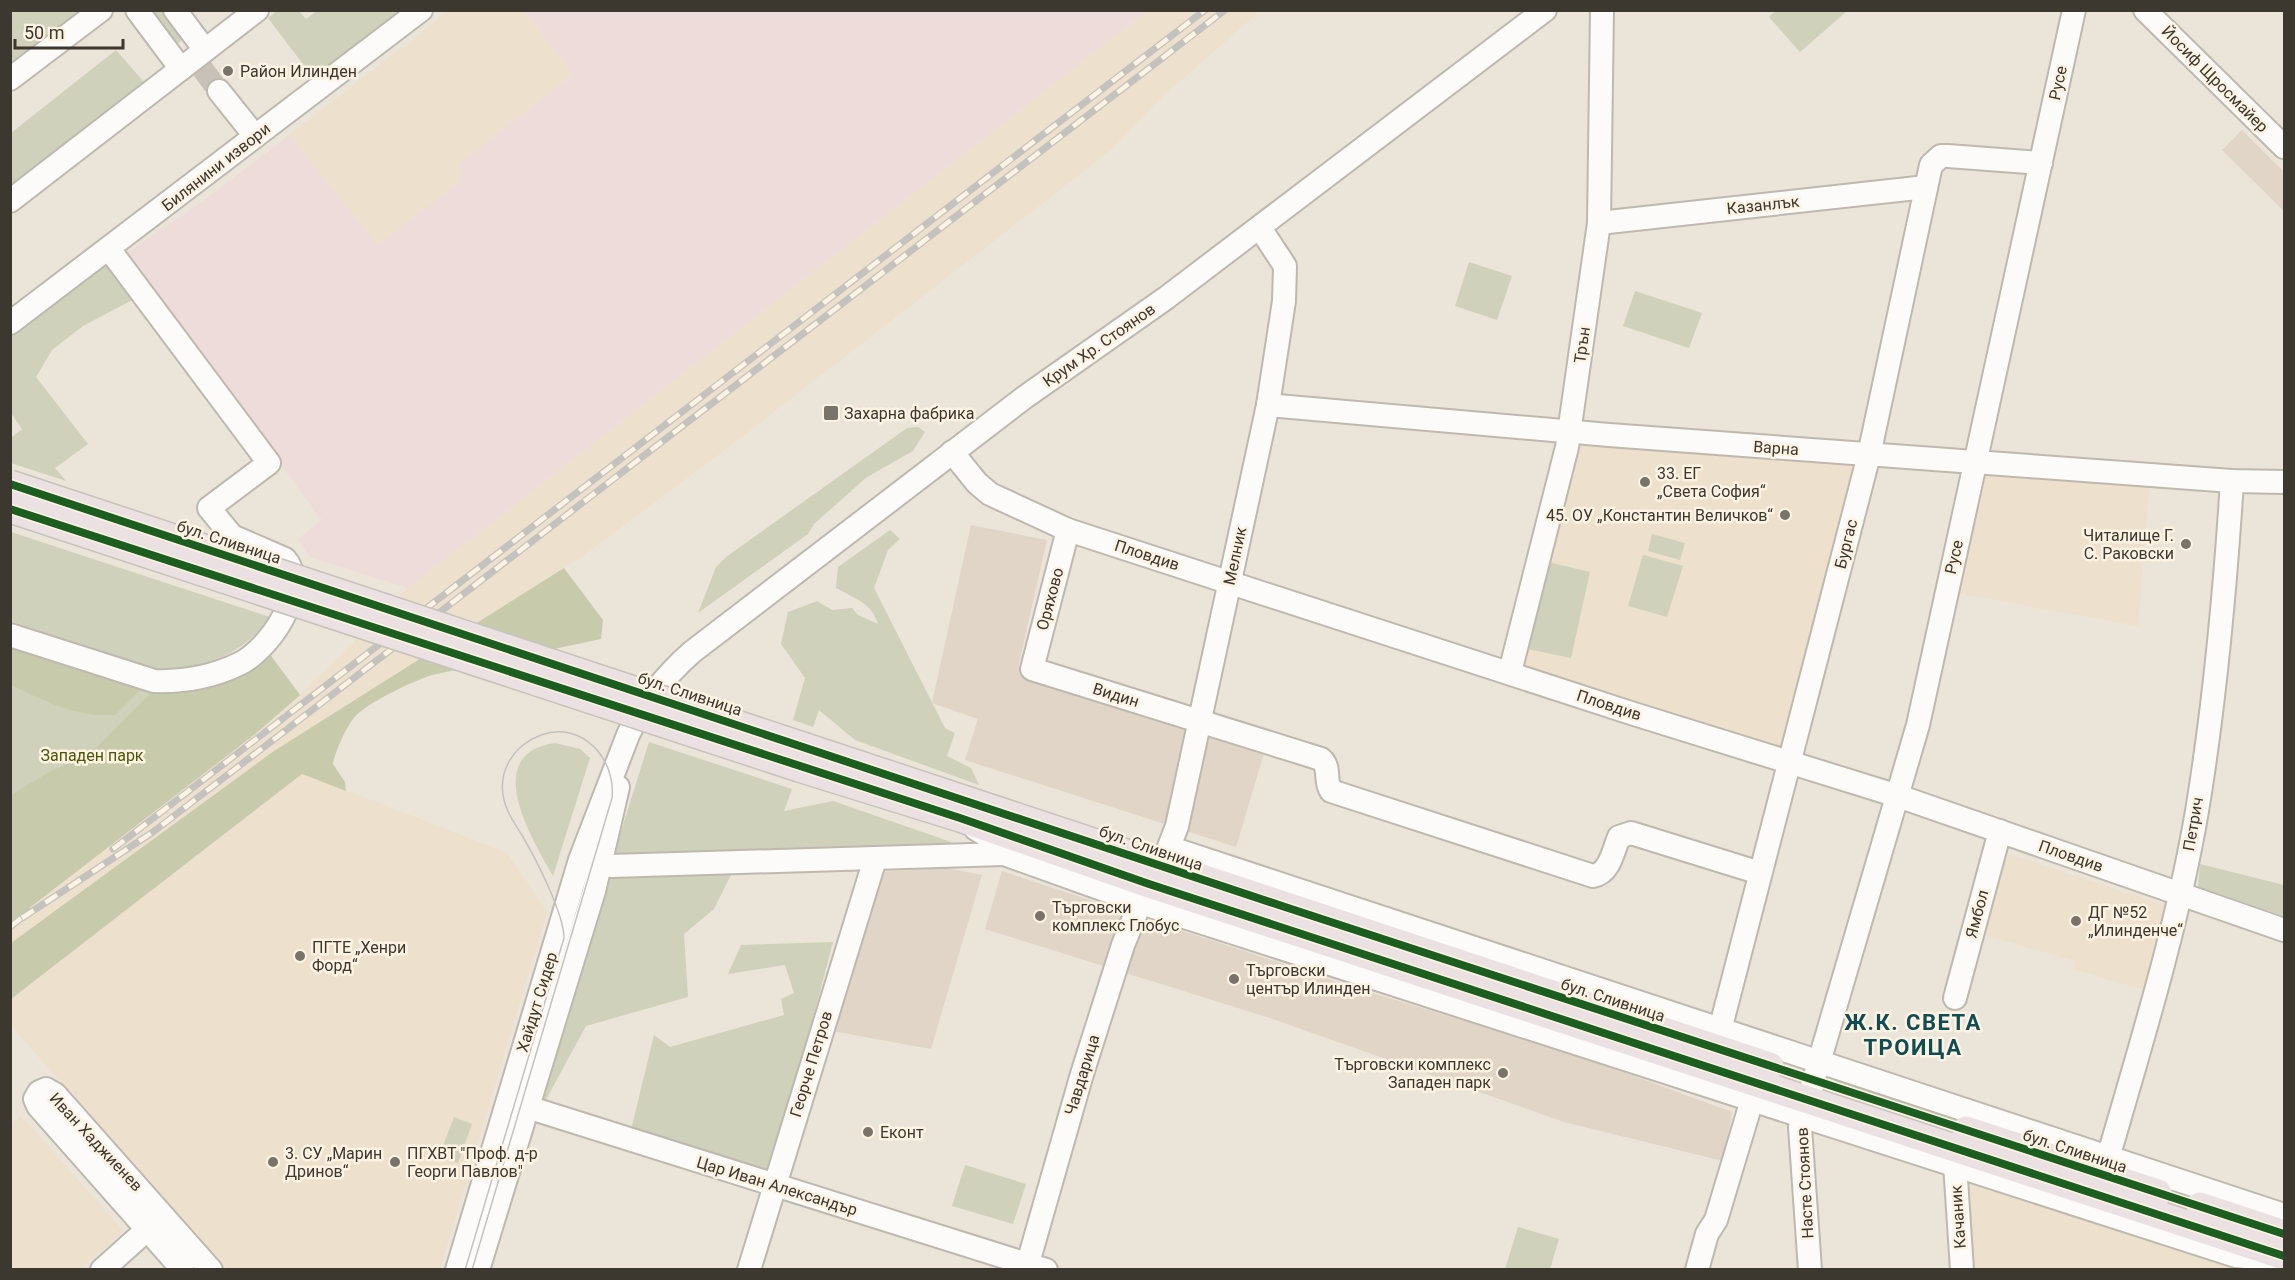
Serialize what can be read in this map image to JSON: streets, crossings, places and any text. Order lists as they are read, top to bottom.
{
  "streets": {
    "main road": ["бул. Сливница"],
    "street": [
      "Йосиф Щросмайер",
      "Русе",
      "Билянини извори",
      "Казанлък",
      "Крум Хр. Стоянов",
      "Трън",
      "Варна",
      "Бургас",
      "Пловдив",
      "Мелник",
      "Оряхово",
      "Видин",
      "Петрич",
      "Ямбол",
      "Хайдут Сидер",
      "Георче Петров",
      "Чавдарица",
      "Иван Хаджиенев",
      "Насте Стоянов",
      "Цар Иван Александър",
      "Качаник"
    ]
  },
  "crossings": [
    ["Русе", "Варна"],
    ["Русе", "бул. Сливница"],
    ["Русе", "Бургас"],
    ["Русе", "Пловдив"],
    ["Русе", "Насте Стоянов"],
    ["Казанлък", "Трън"],
    ["Казанлък", "Бургас"],
    ["Крум Хр. Стоянов", "Пловдив"],
    ["Крум Хр. Стоянов", "Мелник"],
    ["Крум Хр. Стоянов", "Хайдут Сидер"],
    ["Трън", "Варна"],
    ["Трън", "Пловдив"],
    ["Варна", "Бургас"],
    ["Варна", "Мелник"],
    ["Варна", "Петрич"],
    ["бул. Сливница", "Бургас"],
    ["бул. Сливница", "Мелник"],
    ["бул. Сливница", "Петрич"],
    ["бул. Сливница", "Чавдарица"],
    ["бул. Сливница", "Насте Стоянов"],
    ["бул. Сливница", "Качаник"],
    ["Бургас", "Пловдив"],
    ["Бургас", "Видин"],
    ["Пловдив", "Мелник"],
    ["Пловдив", "Оряхово"],
    ["Пловдив", "Петрич"],
    ["Пловдив", "Ямбол"],
    ["Мелник", "Видин"],
    ["Мелник", "Чавдарица"],
    ["Оряхово", "Видин"],
    ["Хайдут Сидер", "Цар Иван Александър"],
    ["Георче Петров", "Цар Иван Александър"],
    ["Чавдарица", "Цар Иван Александър"]
  ],
  "districts": ["Ж.К. СВЕТА ТРОИЦА"],
  "parks": ["Западен парк"],
  "places": {
    "other": [
      "Район Илинден",
      "33. ЕГ „Света София“",
      "45. ОУ „Константин Величков“",
      "Читалище Г. С. Раковски",
      "Търговски комплекс Глобус",
      "ДГ №52 „Илинденче“",
      "ПГТЕ „Хенри Форд“",
      "Търговски център Илинден",
      "Търговски комплекс Западен парк",
      "Еконт",
      "3. СУ „Марин Дринов“",
      "ПГХВТ \"Проф. д-р Георги Павлов\""
    ],
    "transit": ["Захарна фабрика"]
  },
  "scale_bar": "50 m"
}
